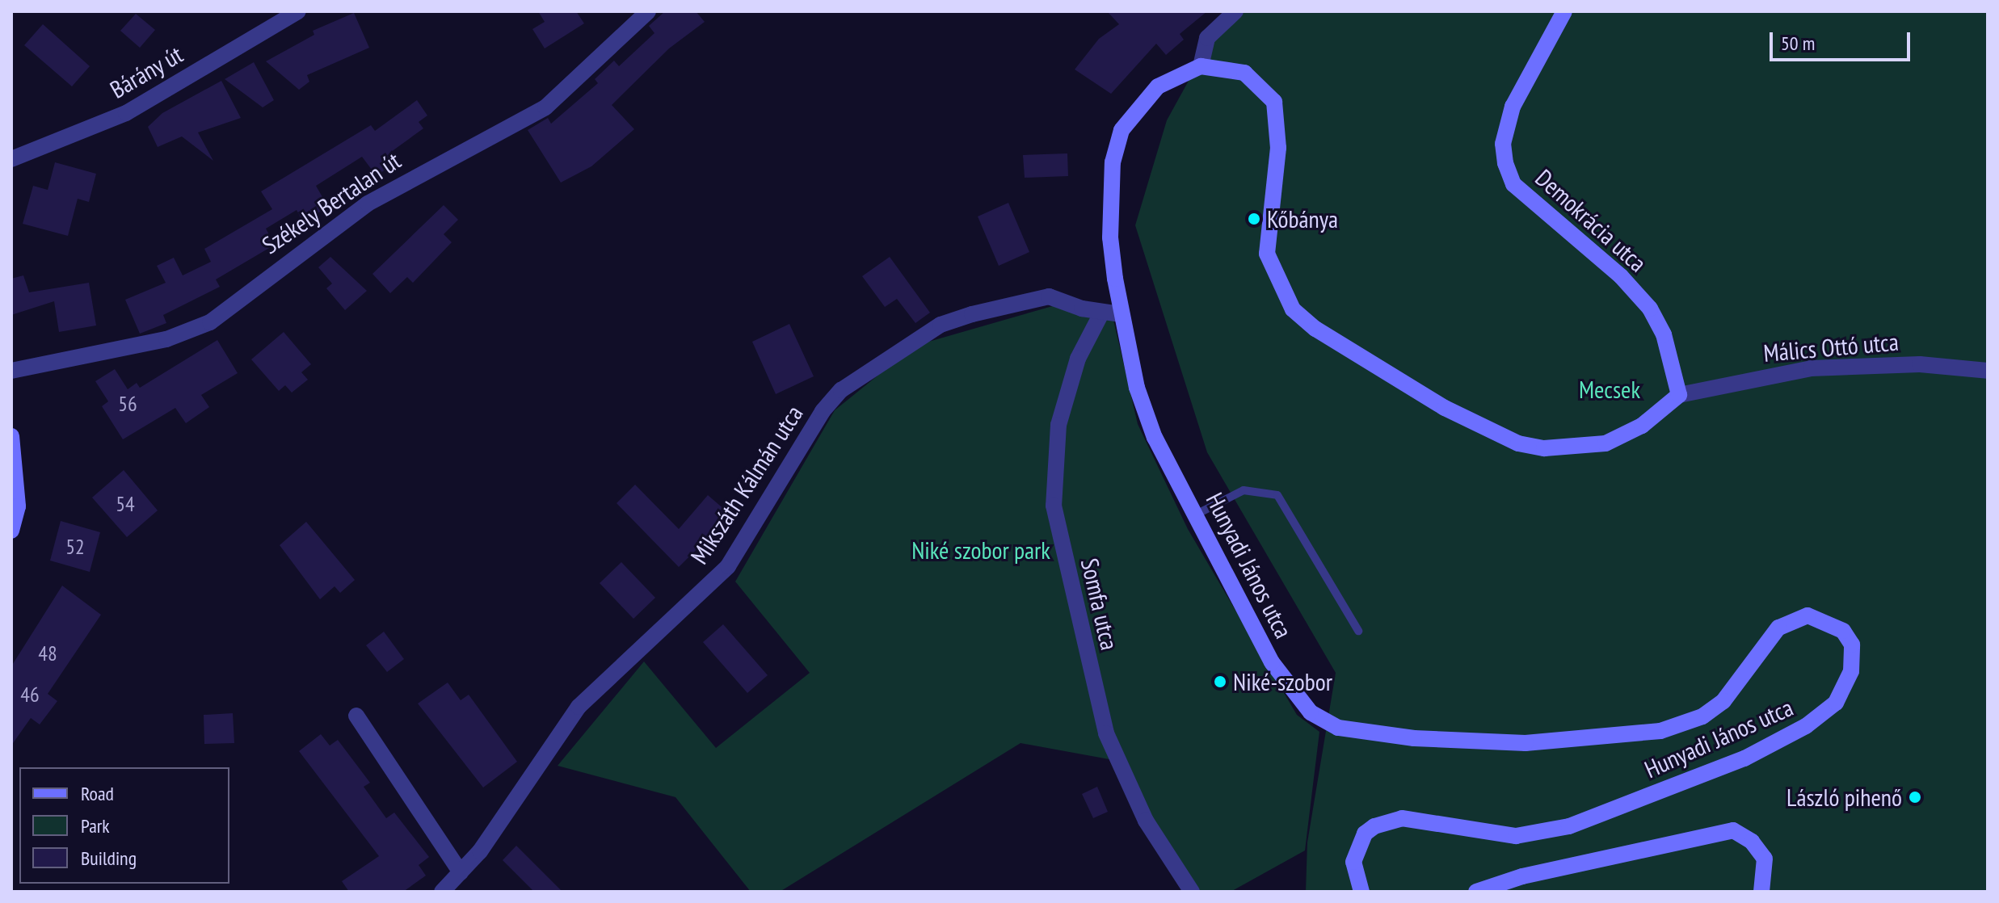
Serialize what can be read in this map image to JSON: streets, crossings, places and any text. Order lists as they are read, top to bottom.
{
  "streets": {
    "street": [
      "Bárány út",
      "Székely Bertalan út",
      "Demokrácia utca",
      "Málics Ottó utca",
      "Mikszáth Kálmán utca",
      "Hunyadi János utca",
      "Somfa utca"
    ]
  },
  "crossings": [
    ["Demokrácia utca", "Málics Ottó utca"],
    ["Mikszáth Kálmán utca", "Hunyadi János utca"],
    ["Mikszáth Kálmán utca", "Somfa utca"]
  ],
  "parks": ["Mecsek", "Niké szobor park"],
  "places": ["Kőbánya", "Niké-szobor", "László pihenő"],
  "house_numbers": [
    "56",
    "54",
    "52",
    "48",
    "46"
  ],
  "legend": ["Road", "Park", "Building"],
  "scale_bar": "50 m"
}
